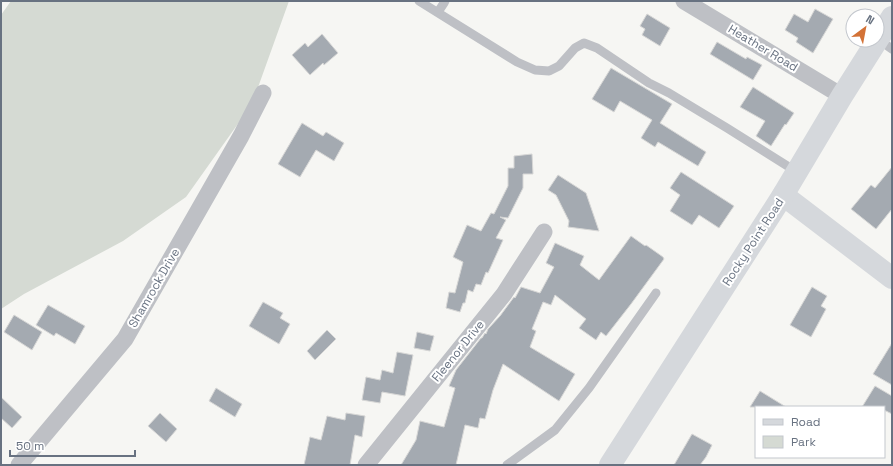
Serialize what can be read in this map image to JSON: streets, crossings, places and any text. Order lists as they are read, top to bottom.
{
  "streets": {
    "street": [
      "Heather Road",
      "Rocky Point Road",
      "Shamrock Drive",
      "Fleenor Drive"
    ]
  },
  "crossings": [
    ["Heather Road", "Rocky Point Road"]
  ],
  "legend": ["Road", "Park"],
  "scale_bar": "50 m",
  "north": "top right"
}
